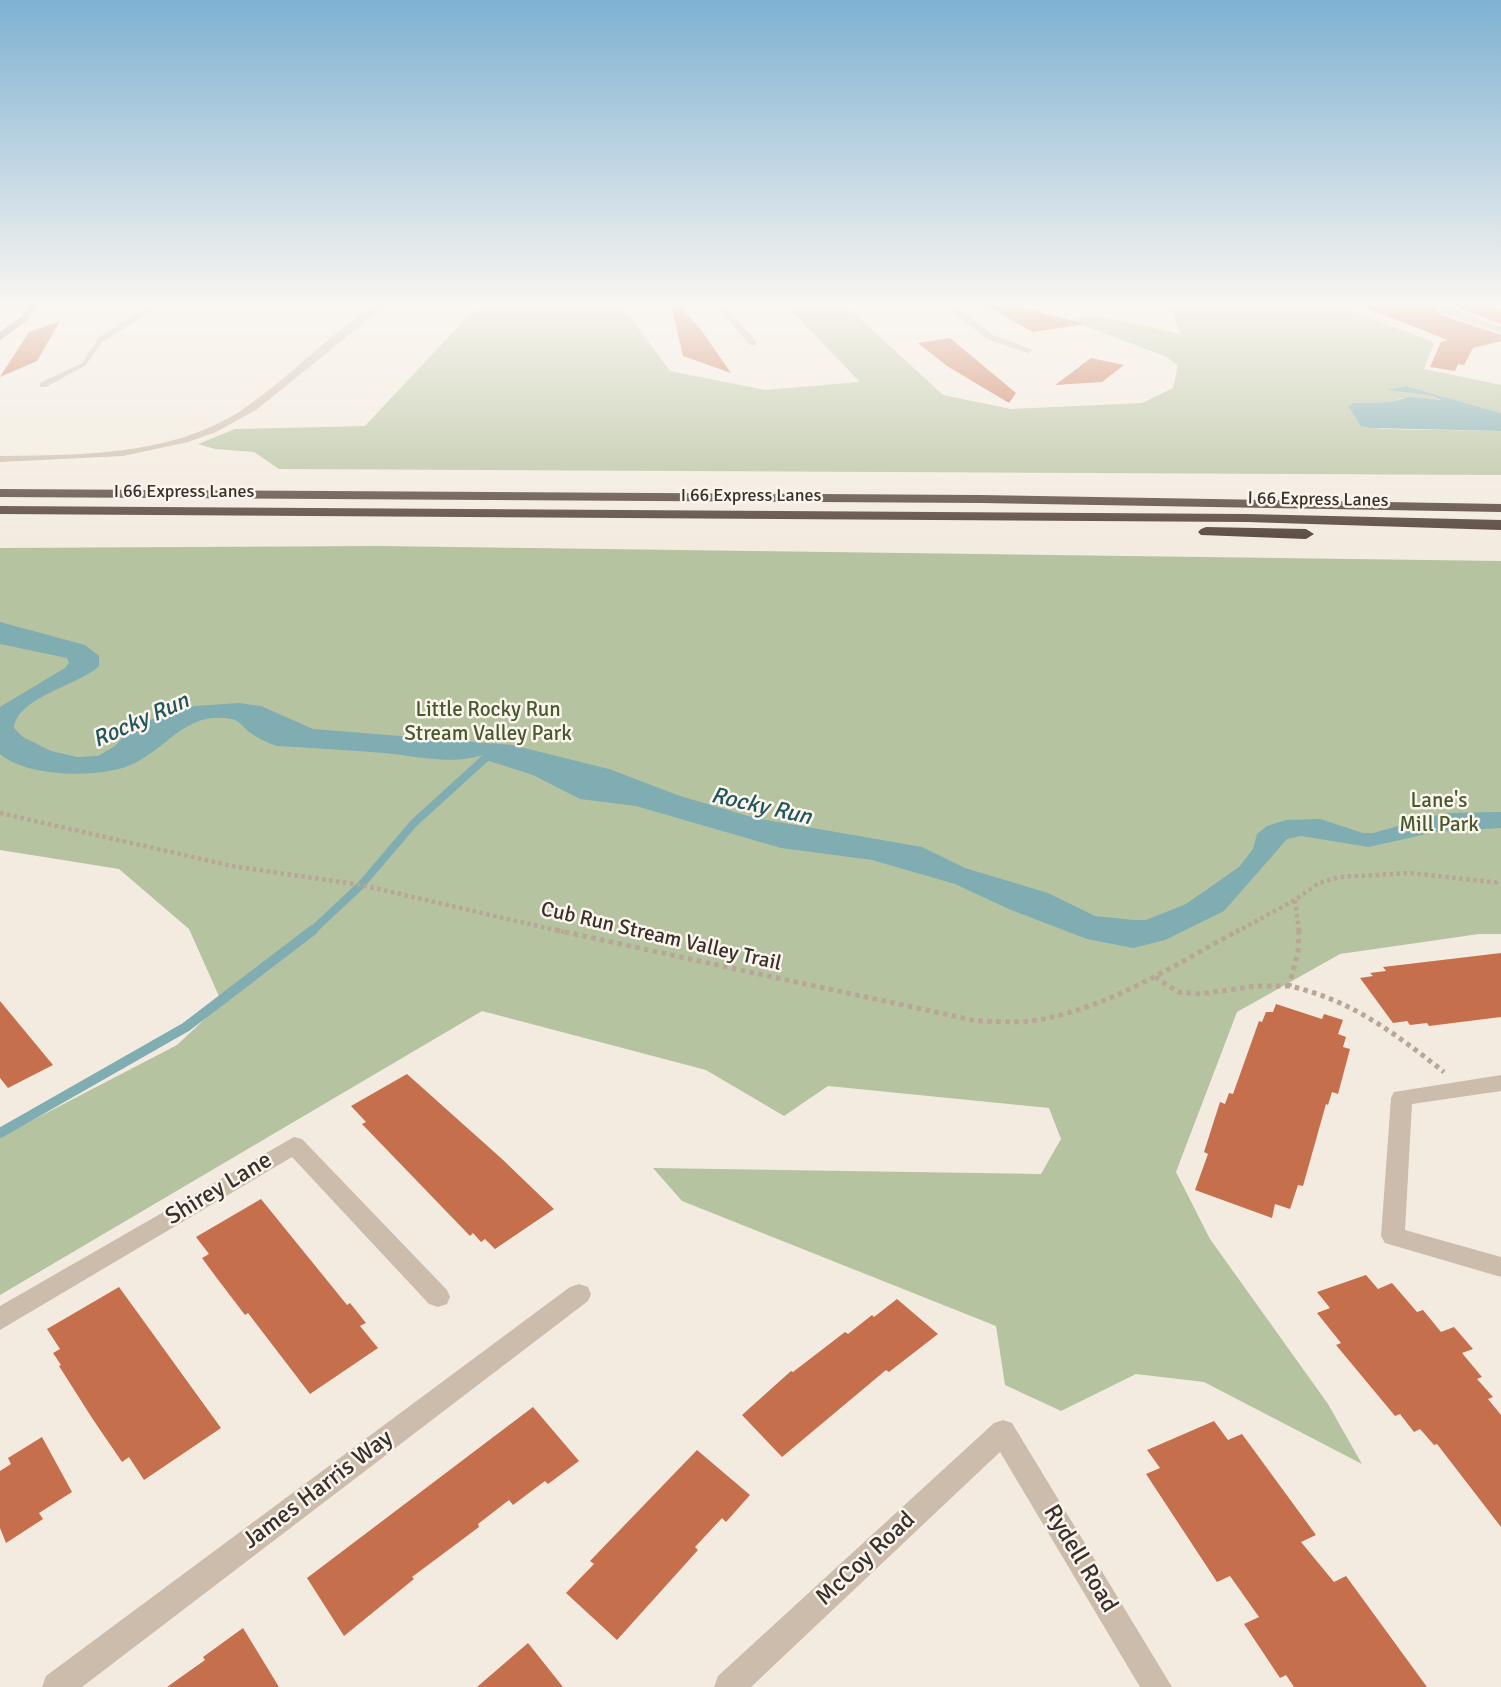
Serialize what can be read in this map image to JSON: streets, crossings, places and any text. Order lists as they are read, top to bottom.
{
  "streets": {
    "highway": ["I 66 Express Lanes"],
    "street": [
      "Shirey Lane",
      "James Harris Way",
      "McCoy Road",
      "Rydell Road"
    ],
    "path": ["Cub Run Stream Valley Trail"]
  },
  "crossings": [
    ["McCoy Road", "Rydell Road"]
  ],
  "water": ["Rocky Run"],
  "parks": ["Little Rocky Run Stream Valley Park", "Lane's Mill Park"]
}
